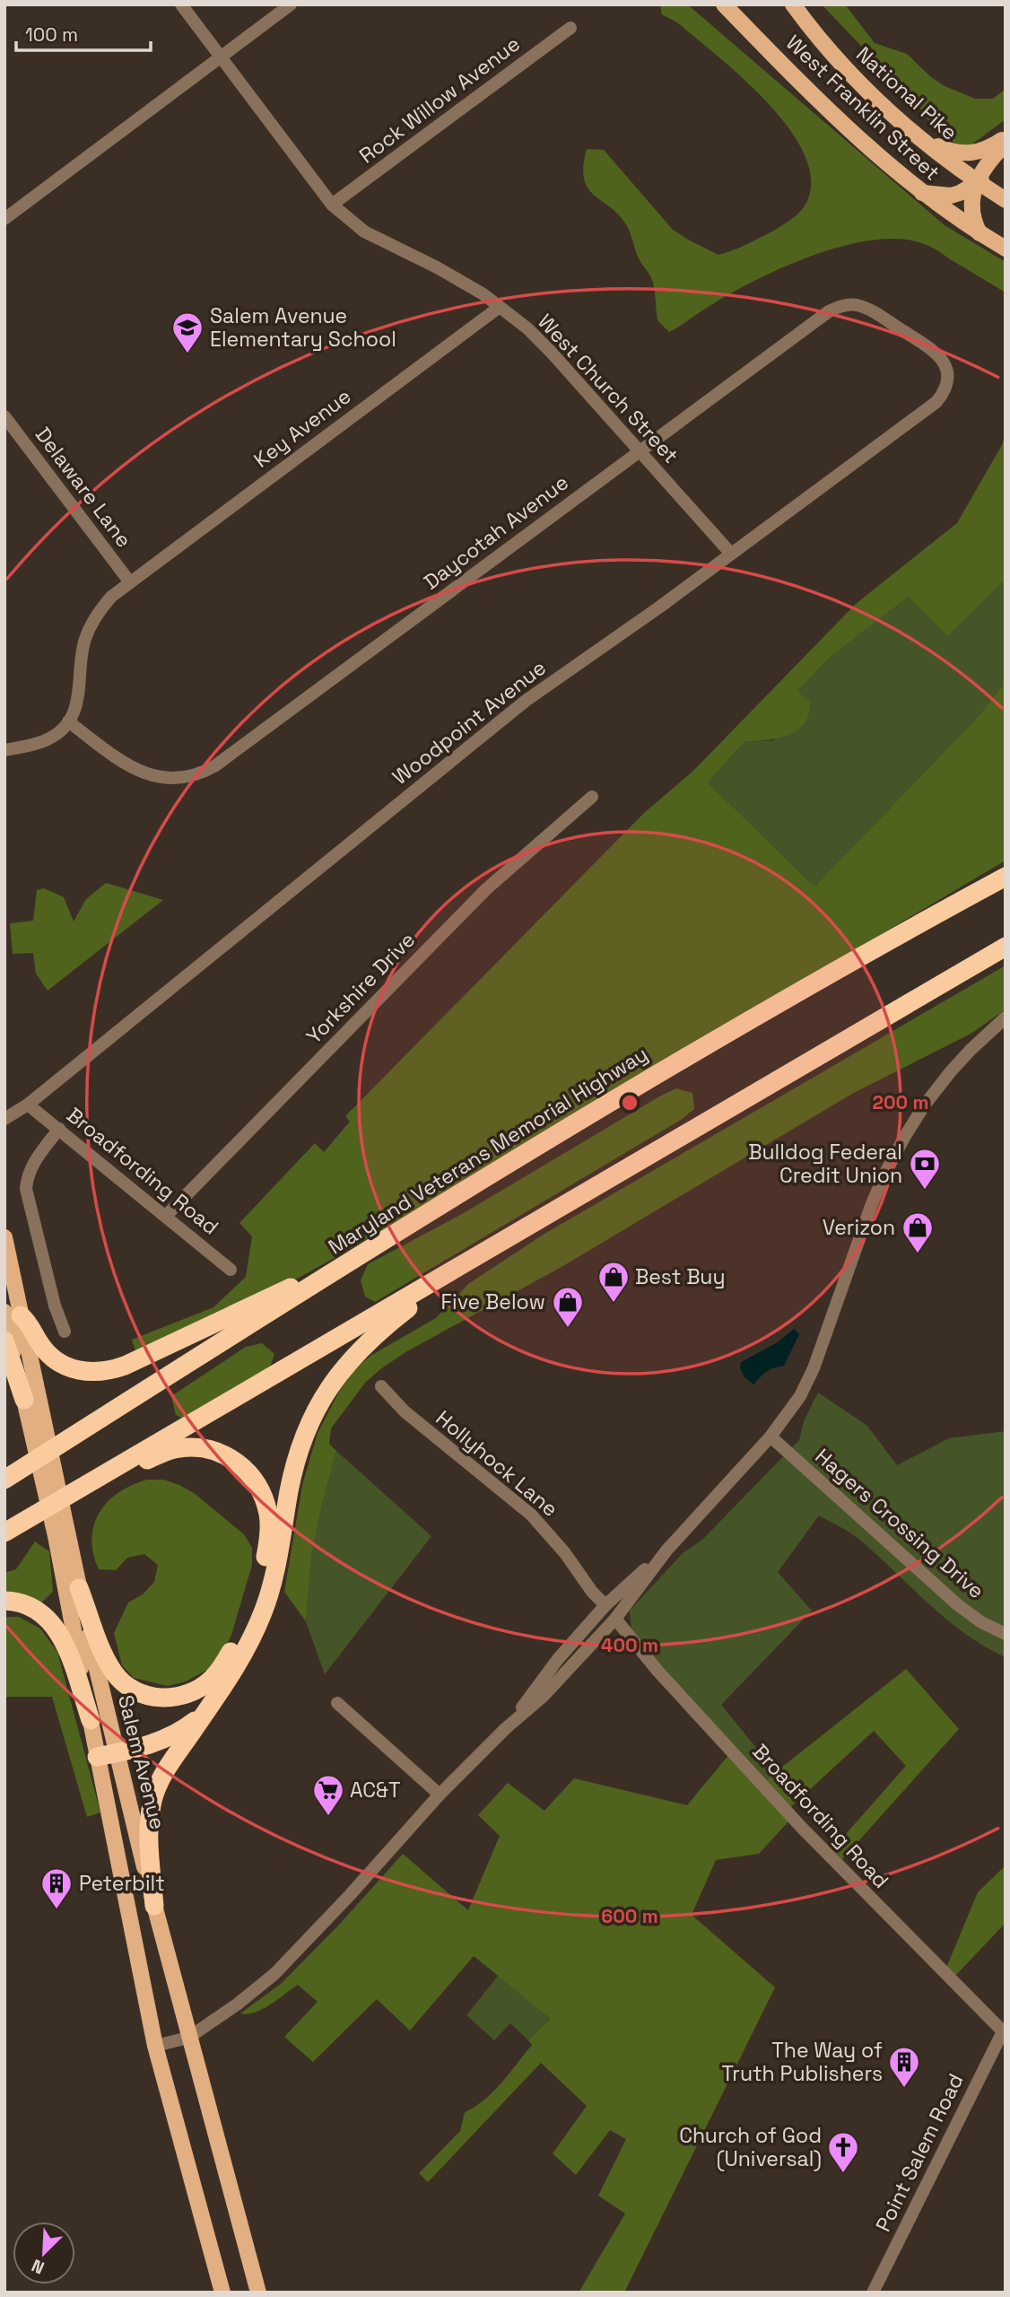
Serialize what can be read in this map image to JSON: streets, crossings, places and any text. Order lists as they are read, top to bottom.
{
  "streets": {
    "highway": ["Maryland Veterans Memorial Highway"],
    "main road": ["National Pike", "West Franklin Street", "Salem Avenue"],
    "street": [
      "Rock Willow Avenue",
      "West Church Street",
      "Key Avenue",
      "Delaware Lane",
      "Daycotah Avenue",
      "Woodpoint Avenue",
      "Yorkshire Drive",
      "Broadfording Road",
      "Hollyhock Lane",
      "Hagers Crossing Drive",
      "Point Salem Road"
    ]
  },
  "crossings": [
    ["Rock Willow Avenue", "West Church Street"],
    ["West Church Street", "Key Avenue"],
    ["West Church Street", "Daycotah Avenue"],
    ["West Church Street", "Woodpoint Avenue"],
    ["Key Avenue", "Delaware Lane"],
    ["Key Avenue", "Daycotah Avenue"],
    ["Daycotah Avenue", "Woodpoint Avenue"],
    ["Woodpoint Avenue", "Broadfording Road"],
    ["Yorkshire Drive", "Broadfording Road"],
    ["Broadfording Road", "Point Salem Road"]
  ],
  "places": {
    "school or university": ["Salem Avenue Elementary School"],
    "bank": ["Bulldog Federal Credit Union"],
    "shop": ["Verizon", "Best Buy", "Five Below"],
    "supermarket": ["AC&T"],
    "building": ["Peterbilt", "The Way of Truth Publishers"],
    "church": ["Church of God (Universal)"]
  },
  "scale_bar": "100 m",
  "north": "bottom left",
  "rings": ["200 m", "400 m", "600 m"]
}
